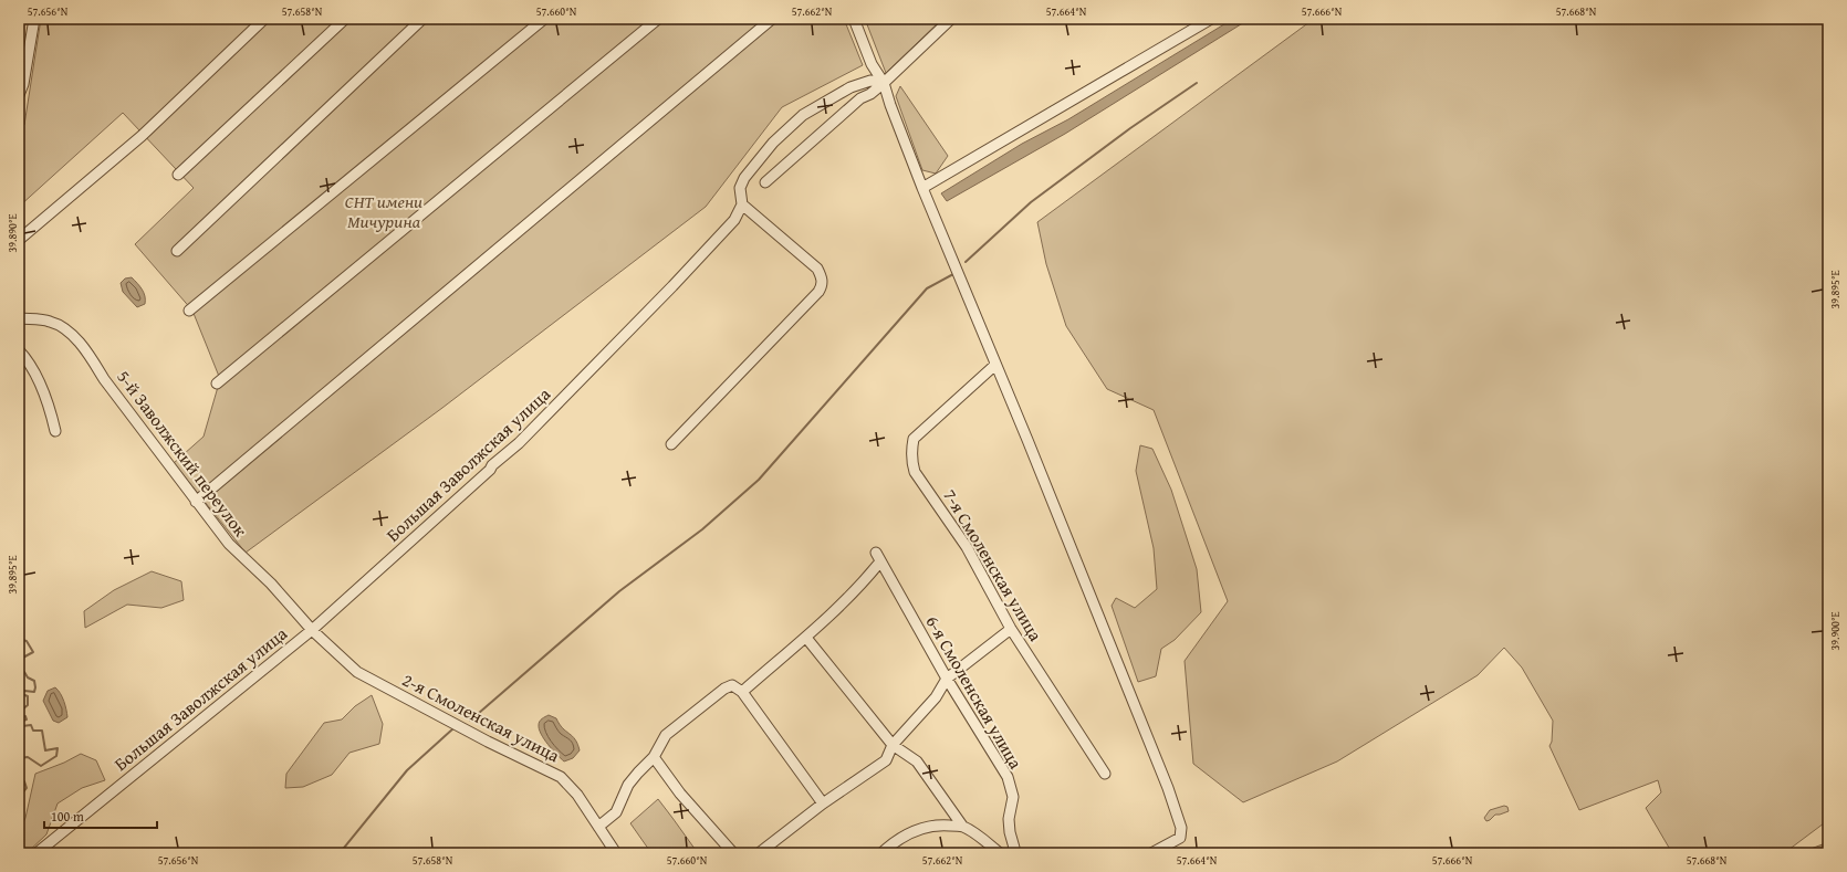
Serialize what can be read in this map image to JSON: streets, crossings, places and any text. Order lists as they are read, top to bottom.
{
  "streets": {
    "street": [
      "5-й Заволжский переулок",
      "Большая Заволжская улица",
      "7-я Смоленская улица",
      "6-я Смоленская улица",
      "2-я Смоленская улица"
    ]
  },
  "crossings": [
    ["5-й Заволжский переулок", "Большая Заволжская улица"],
    ["5-й Заволжский переулок", "2-я Смоленская улица"],
    ["Большая Заволжская улица", "2-я Смоленская улица"]
  ],
  "parks": ["СНТ имени Мичурина"],
  "scale_bar": "100 m",
  "coordinates": [
    "57.656°N",
    "57.658°N",
    "57.660°N",
    "57.662°N",
    "57.664°N",
    "57.666°N",
    "57.668°N",
    "39.890°E",
    "39.895°E",
    "39.900°E"
  ]
}
